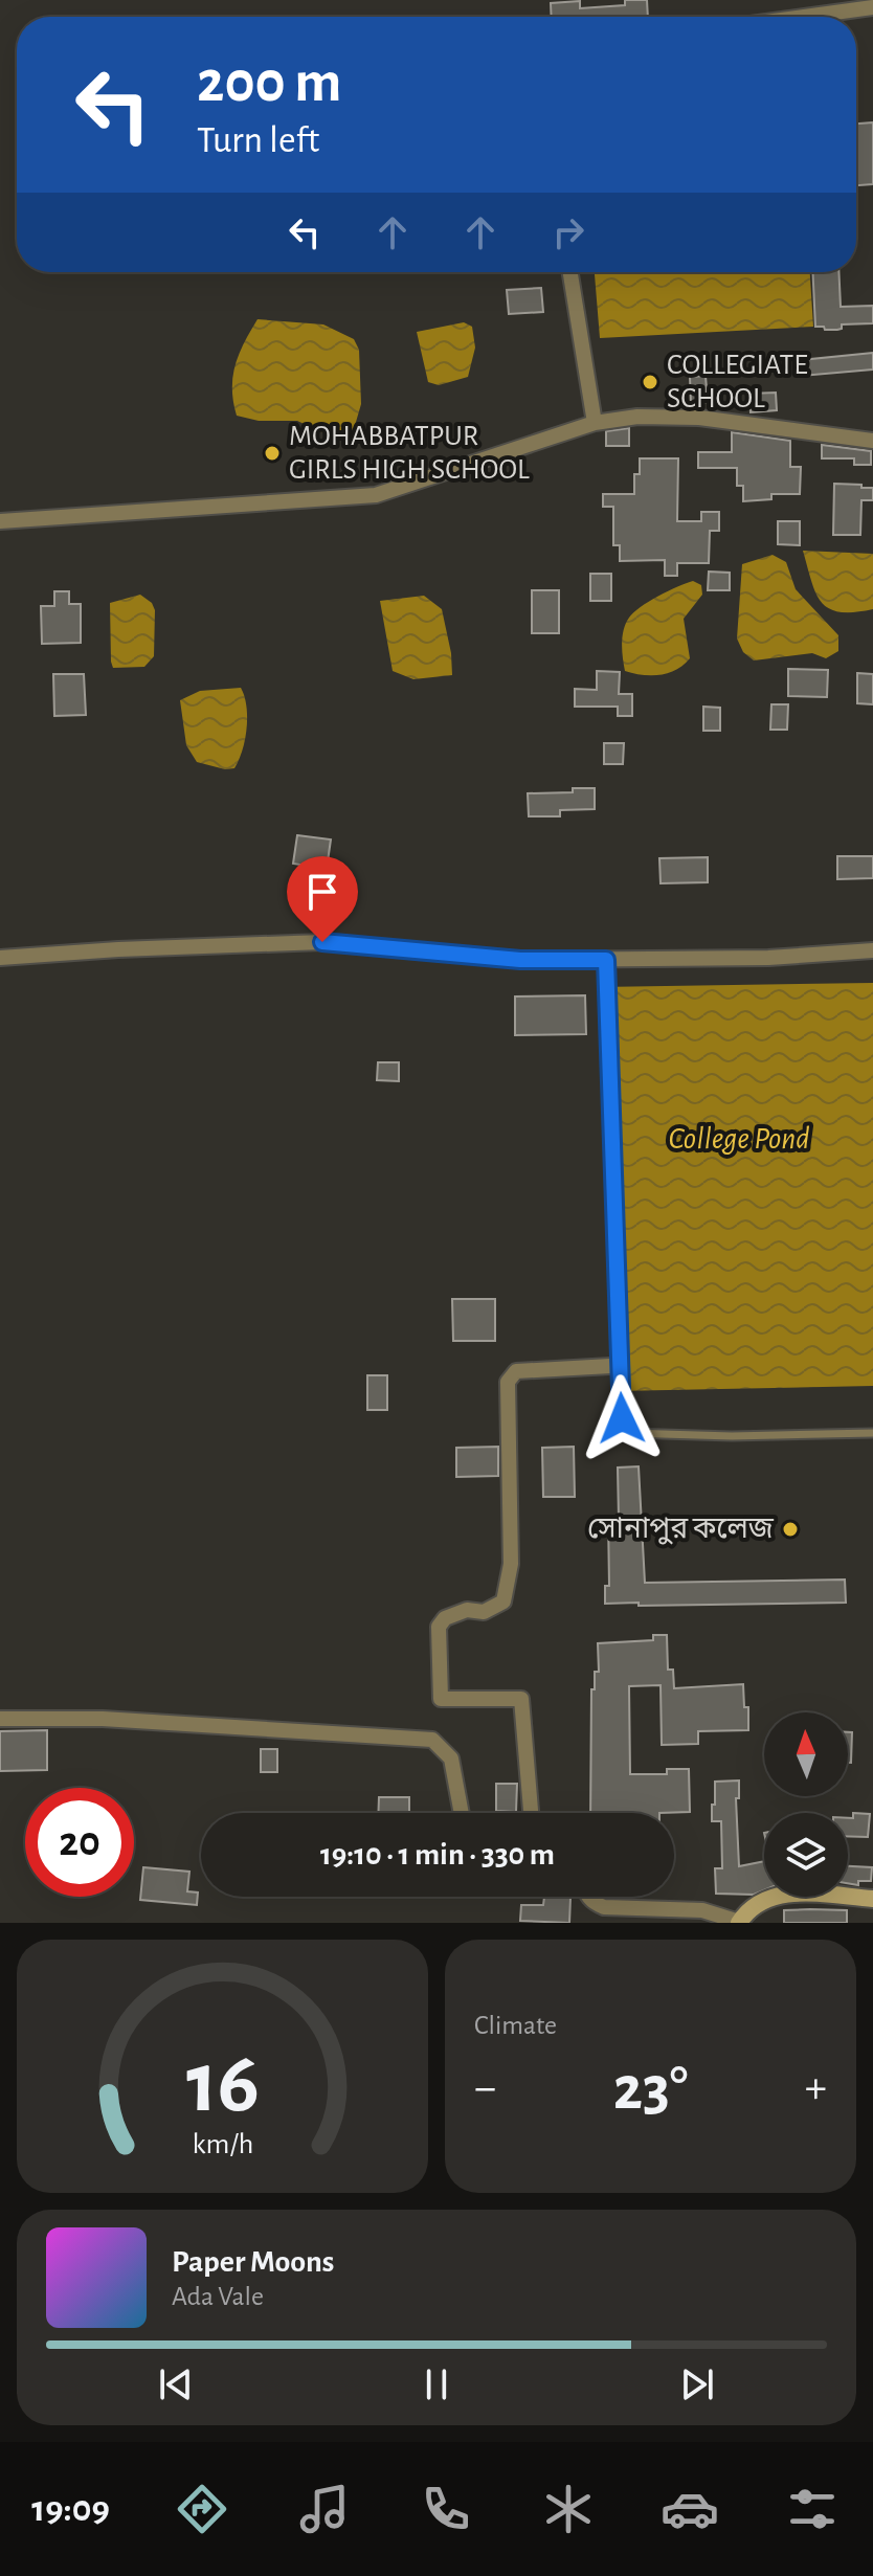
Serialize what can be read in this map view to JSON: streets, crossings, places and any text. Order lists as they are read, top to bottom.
{
  "water": ["College Pond"],
  "places": ["COLLEGIATE SCHOOL", "MOHABBATPUR GIRLS HIGH SCHOOL", "সোনাপুর কলেজ"],
  "north": "top",
  "page": {
    "turn": ["200 m", "Turn left"],
    "limit": "20",
    "trip": "19:10 · 1 min · 330 m",
    "tile": "Climate",
    "heat": ["−", "23°", "+"],
    "song": ["Paper Moons", "Ada Vale"],
    "tabs": "19:09",
    "gauge": ["16", "km/h"]
  }
}
